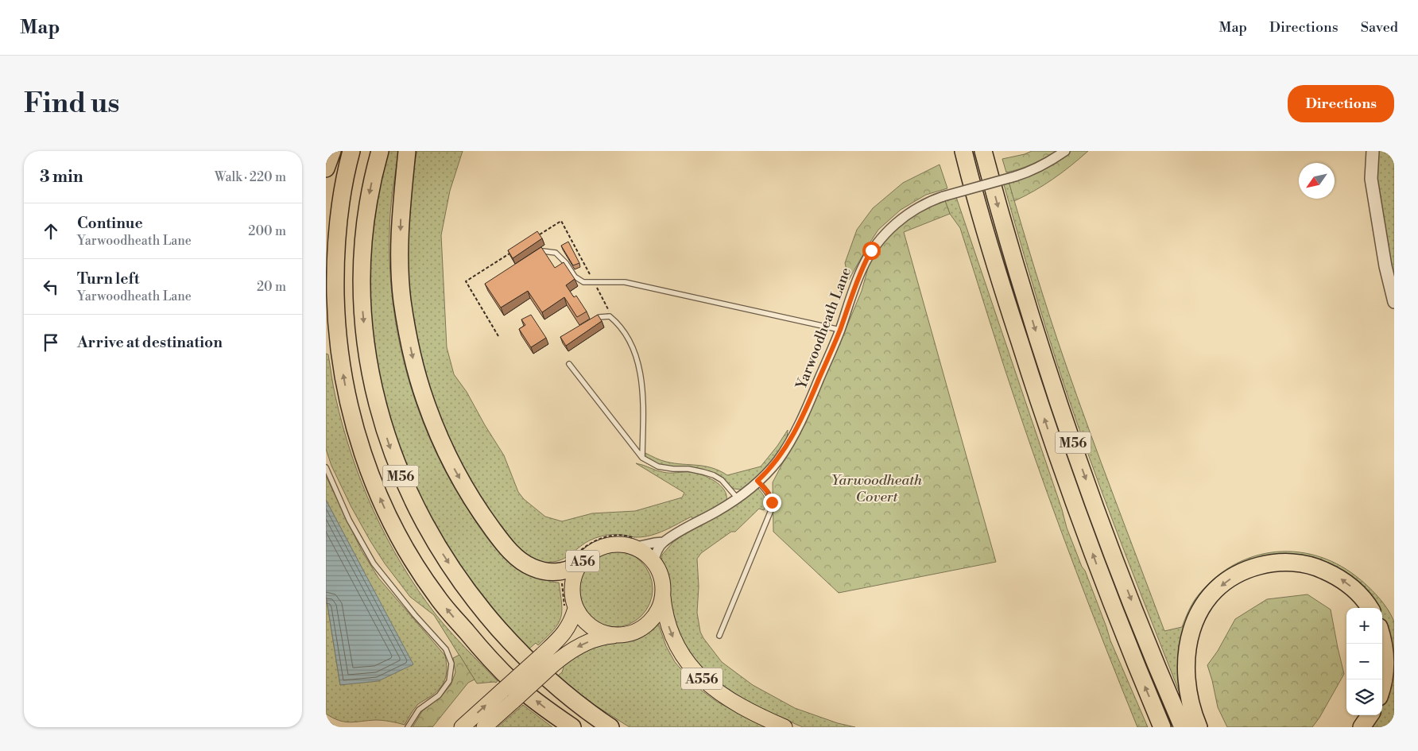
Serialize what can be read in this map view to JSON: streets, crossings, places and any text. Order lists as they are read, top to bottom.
{
  "streets": {
    "highway": ["M56", "A56", "A556"],
    "street": ["Yarwoodheath Lane"]
  },
  "crossings": [
    ["Yarwoodheath Lane", "A56"],
    ["Yarwoodheath Lane", "A556"],
    ["A56", "A556"]
  ],
  "parks": ["Yarwoodheath Covert"],
  "north": "bottom left",
  "page": {
    "header": "Map",
    "nav": ["Map", "Directions", "Saved"],
    "buttons": "Directions",
    "title": "Find us",
    "heading": ["3 min", "Walk · 220 m"],
    "list": [
      ["Continue", "Yarwoodheath Lane", "200 m"],
      ["Turn left", "Yarwoodheath Lane", "20 m"],
      "Arrive at destination"
    ],
    "map_buttons": ["+", "−"]
  }
}
